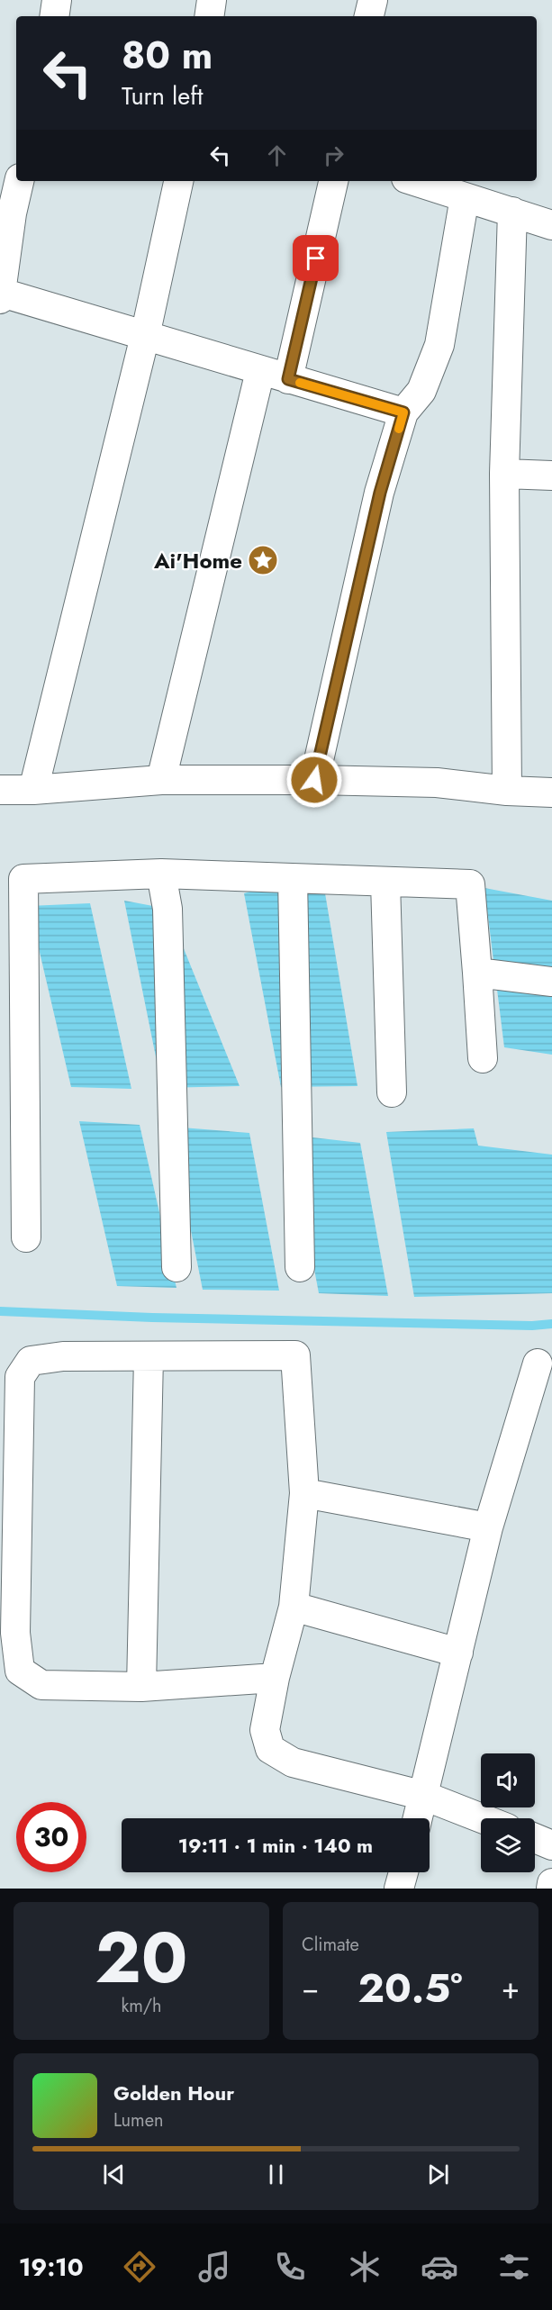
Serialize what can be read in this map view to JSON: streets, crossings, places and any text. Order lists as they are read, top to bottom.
{
  "places": {
    "place": ["Ai'Home"]
  },
  "page": {
    "turn": ["80 m", "Turn left"],
    "limit": "30",
    "trip": "19:11 · 1 min · 140 m",
    "tile": [
      ["20", "km/h"],
      "Climate"
    ],
    "heat": ["−", "20.5°", "+"],
    "song": ["Golden Hour", "Lumen"],
    "tabs": "19:10"
  }
}
